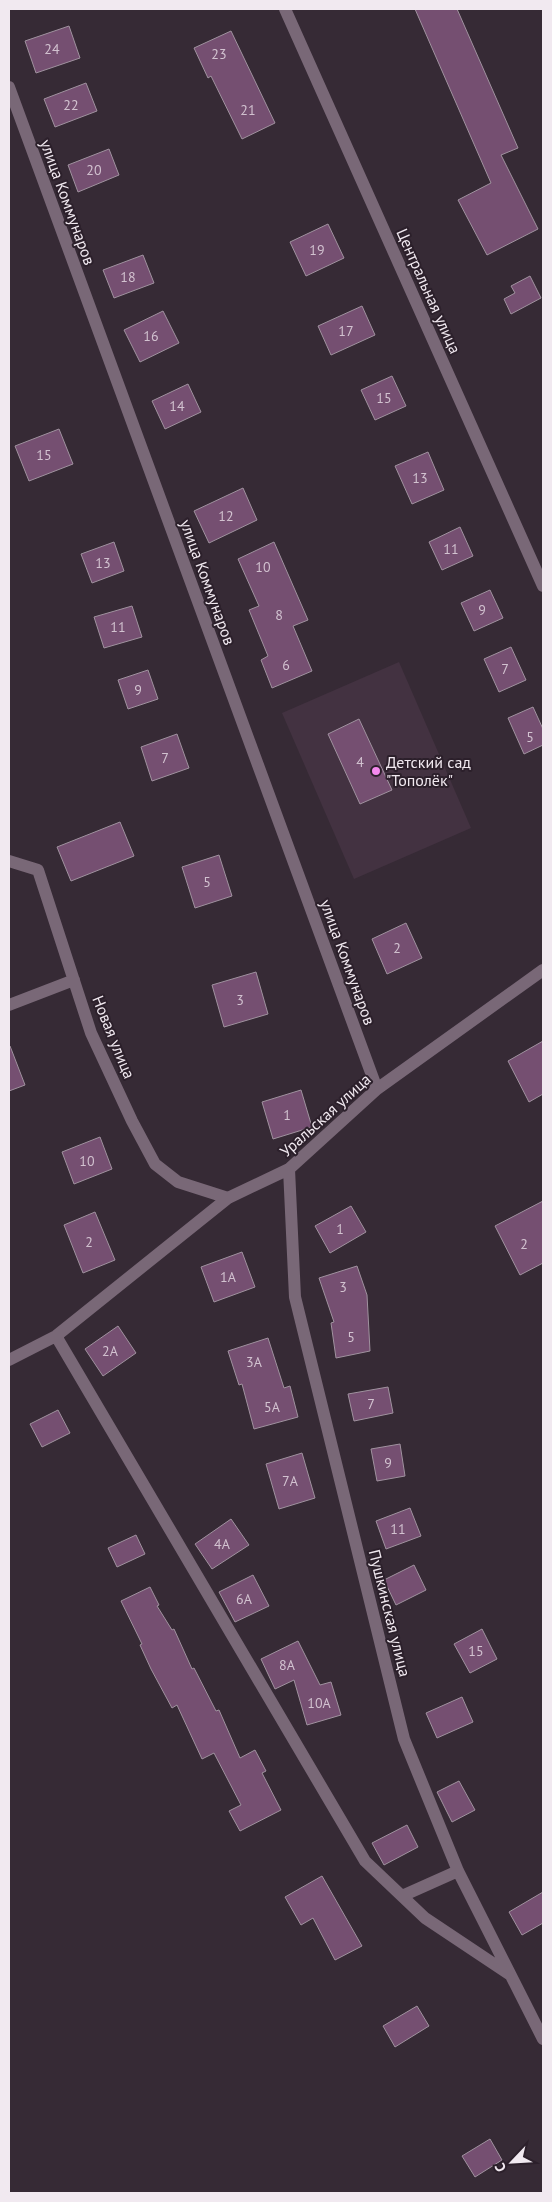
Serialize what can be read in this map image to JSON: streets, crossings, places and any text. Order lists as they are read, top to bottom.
{
  "streets": {
    "street": [
      "улица Коммунаров",
      "Центральная улица",
      "Новая улица",
      "Уральская улица",
      "Пушкинская улица"
    ]
  },
  "crossings": [
    ["улица Коммунаров", "Уральская улица"],
    ["Новая улица", "Уральская улица"],
    ["Уральская улица", "Пушкинская улица"]
  ],
  "places": ["Детский сад \"Тополёк\""],
  "house_numbers": [
    "24",
    "23",
    "22",
    "21",
    "20",
    "19",
    "18",
    "17",
    "16",
    "15",
    "14",
    "15",
    "13",
    "12",
    "11",
    "13",
    "10",
    "9",
    "8",
    "11",
    "6",
    "7",
    "9",
    "5",
    "7",
    "4",
    "5",
    "2",
    "3",
    "1",
    "10",
    "1",
    "2",
    "2",
    "1А",
    "3",
    "5",
    "2А",
    "3А",
    "7",
    "5А",
    "9",
    "7А",
    "11",
    "4А",
    "6А",
    "15",
    "8А",
    "10А"
  ],
  "north": "bottom left"
}
